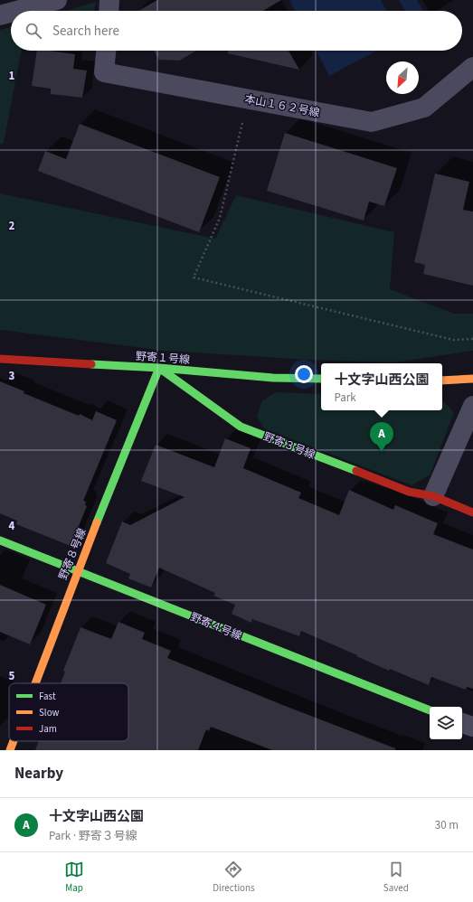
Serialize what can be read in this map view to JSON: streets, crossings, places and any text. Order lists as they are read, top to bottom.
{
  "streets": {
    "street": [
      "本山１６２号線",
      "野寄１号線",
      "野寄３号線",
      "野寄８号線",
      "野寄４号線"
    ]
  },
  "crossings": [
    ["野寄１号線", "野寄３号線"],
    ["野寄１号線", "野寄８号線"],
    ["野寄３号線", "野寄８号線"],
    ["野寄８号線", "野寄４号線"]
  ],
  "legend": ["Fast", "Slow", "Jam"],
  "north": "bottom left",
  "page": {
    "search": "Search here",
    "popup": ["十文字山西公園", "Park"],
    "pins": "A",
    "heading": "Nearby",
    "list": [
      {
        "mark": "A",
        "name": "十文字山西公園",
        "note": "Park · 野寄３号線",
        "value": "30 m"
      }
    ],
    "nav": ["Map", "Directions", "Saved"]
  },
  "grid": {
    "rows": [
      "1",
      "2",
      "3",
      "4",
      "5"
    ]
  }
}
